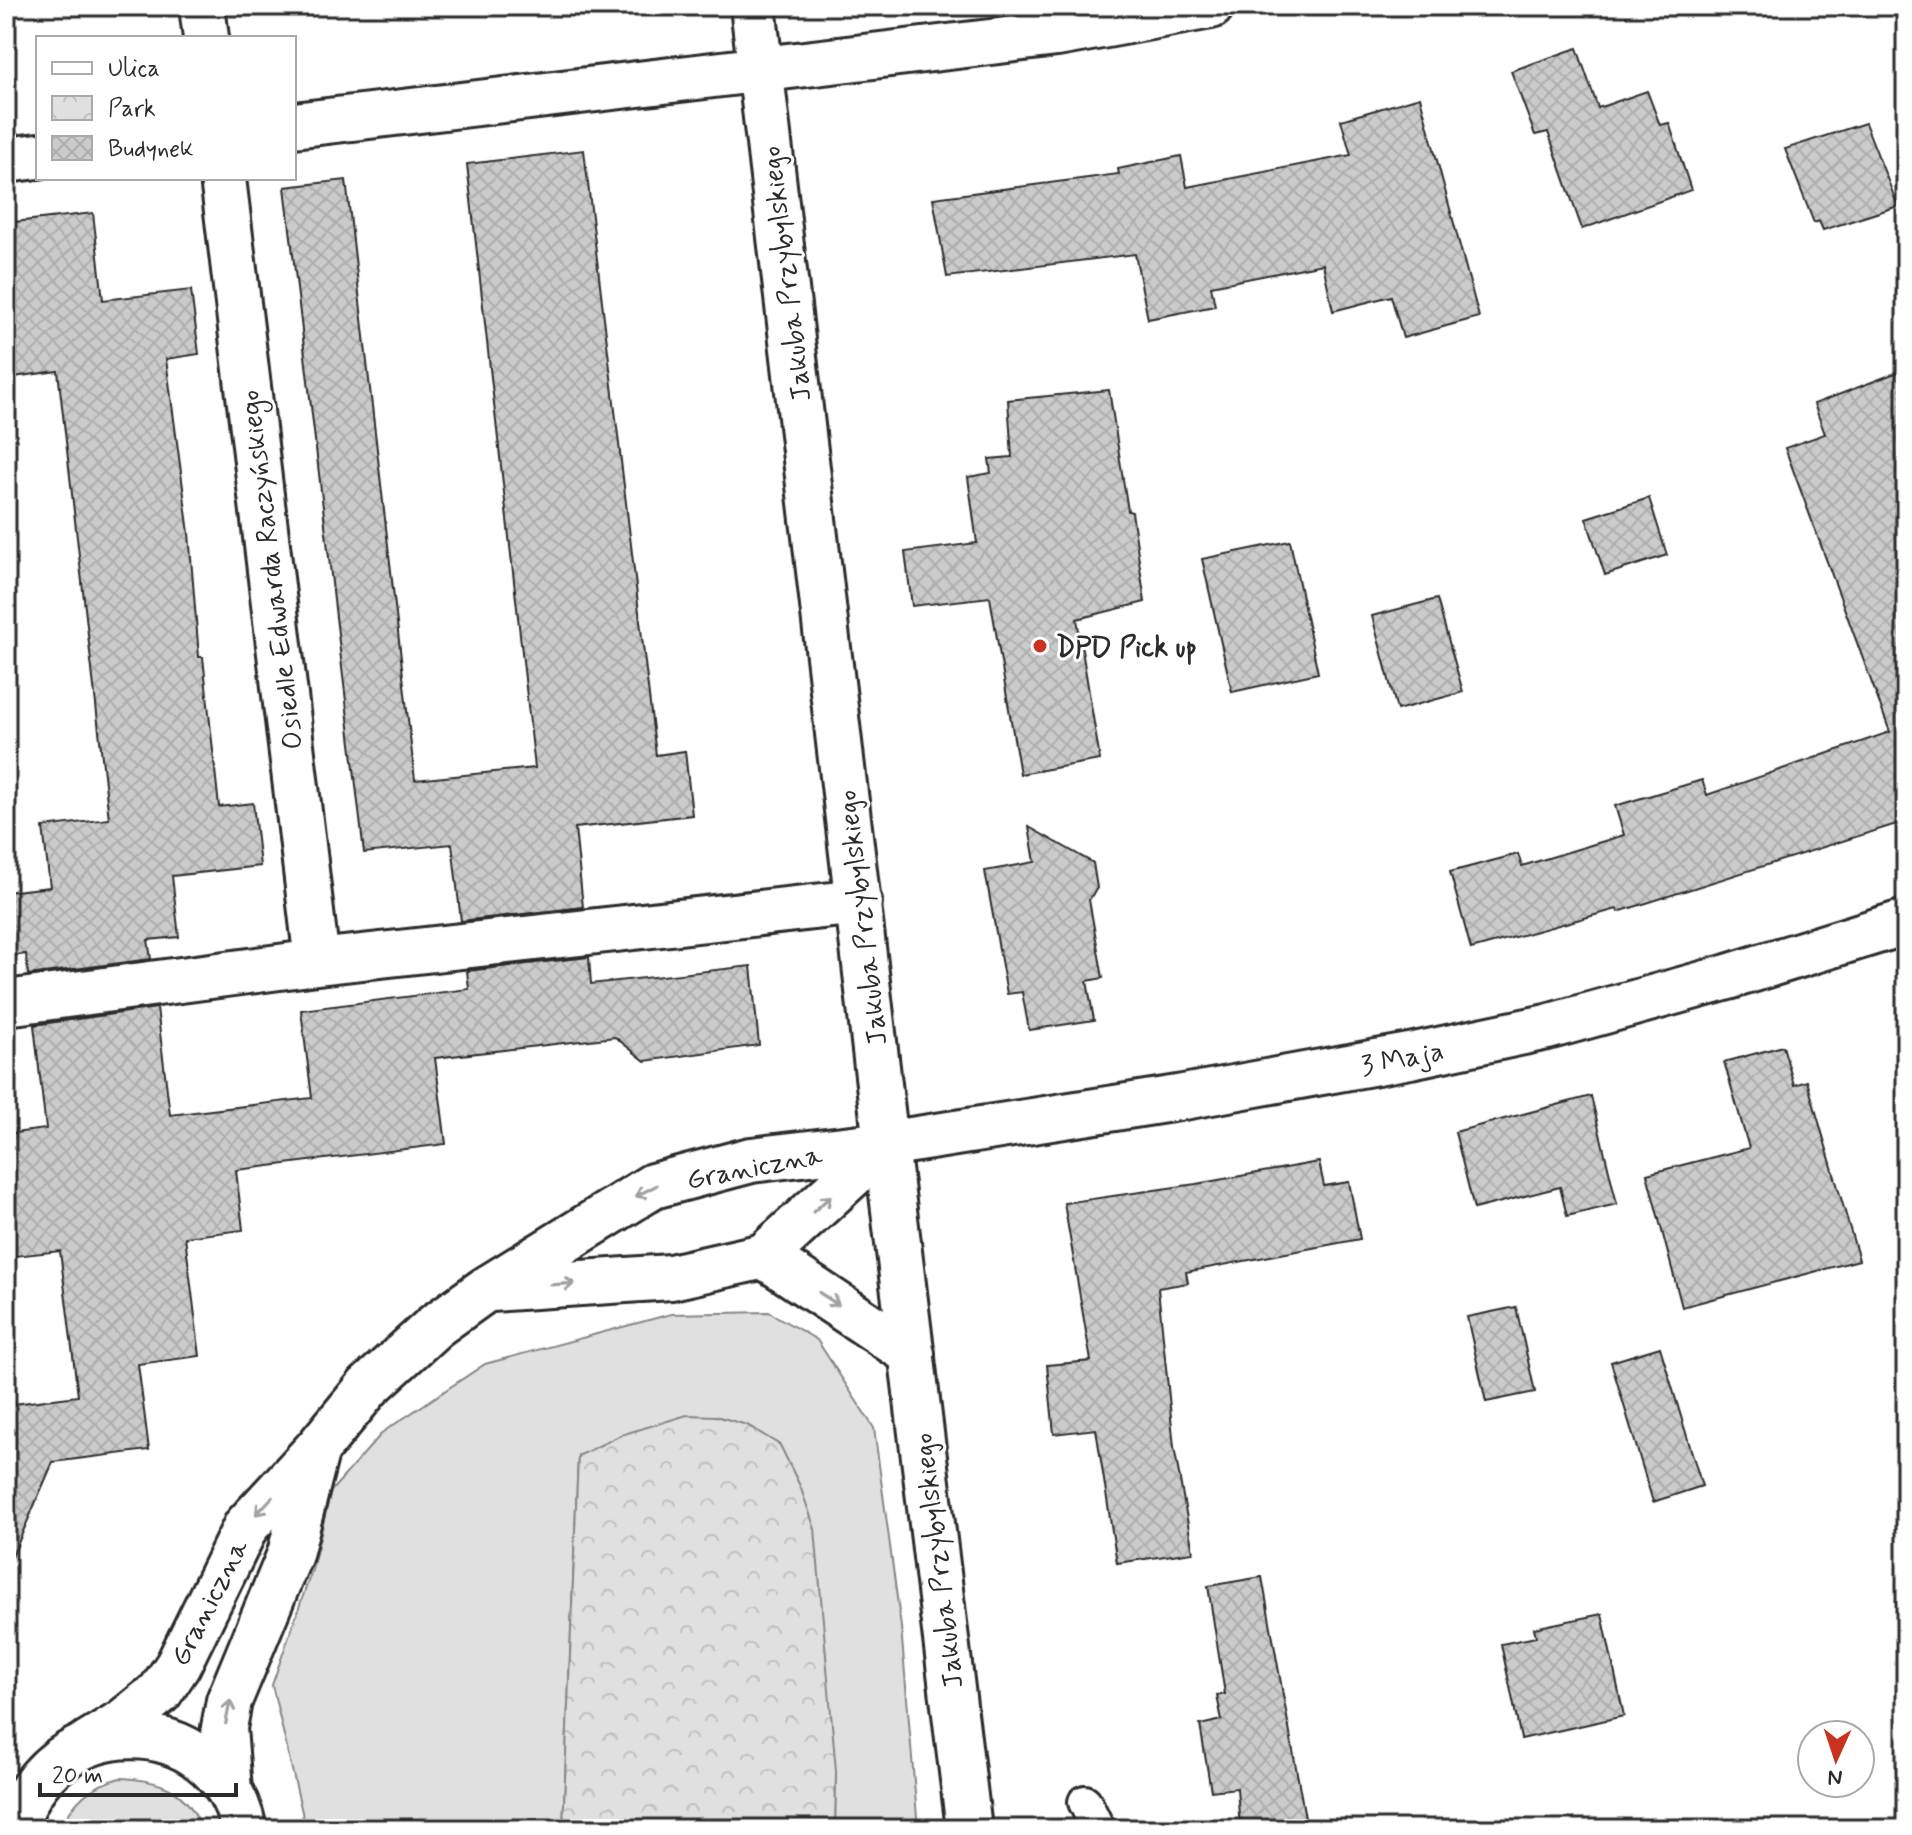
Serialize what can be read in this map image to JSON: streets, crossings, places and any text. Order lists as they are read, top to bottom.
{
  "streets": {
    "street": [
      "Jakuba Przybylskiego",
      "Osiedle Edwarda Raczyńskiego",
      "3 Maja",
      "Graniczna"
    ]
  },
  "crossings": [
    ["Jakuba Przybylskiego", "3 Maja"],
    ["Jakuba Przybylskiego", "Graniczna"],
    ["3 Maja", "Graniczna"]
  ],
  "places": ["DPD Pick up"],
  "legend": ["Ulica", "Park", "Budynek"],
  "scale_bar": "20 m",
  "north": "bottom"
}
